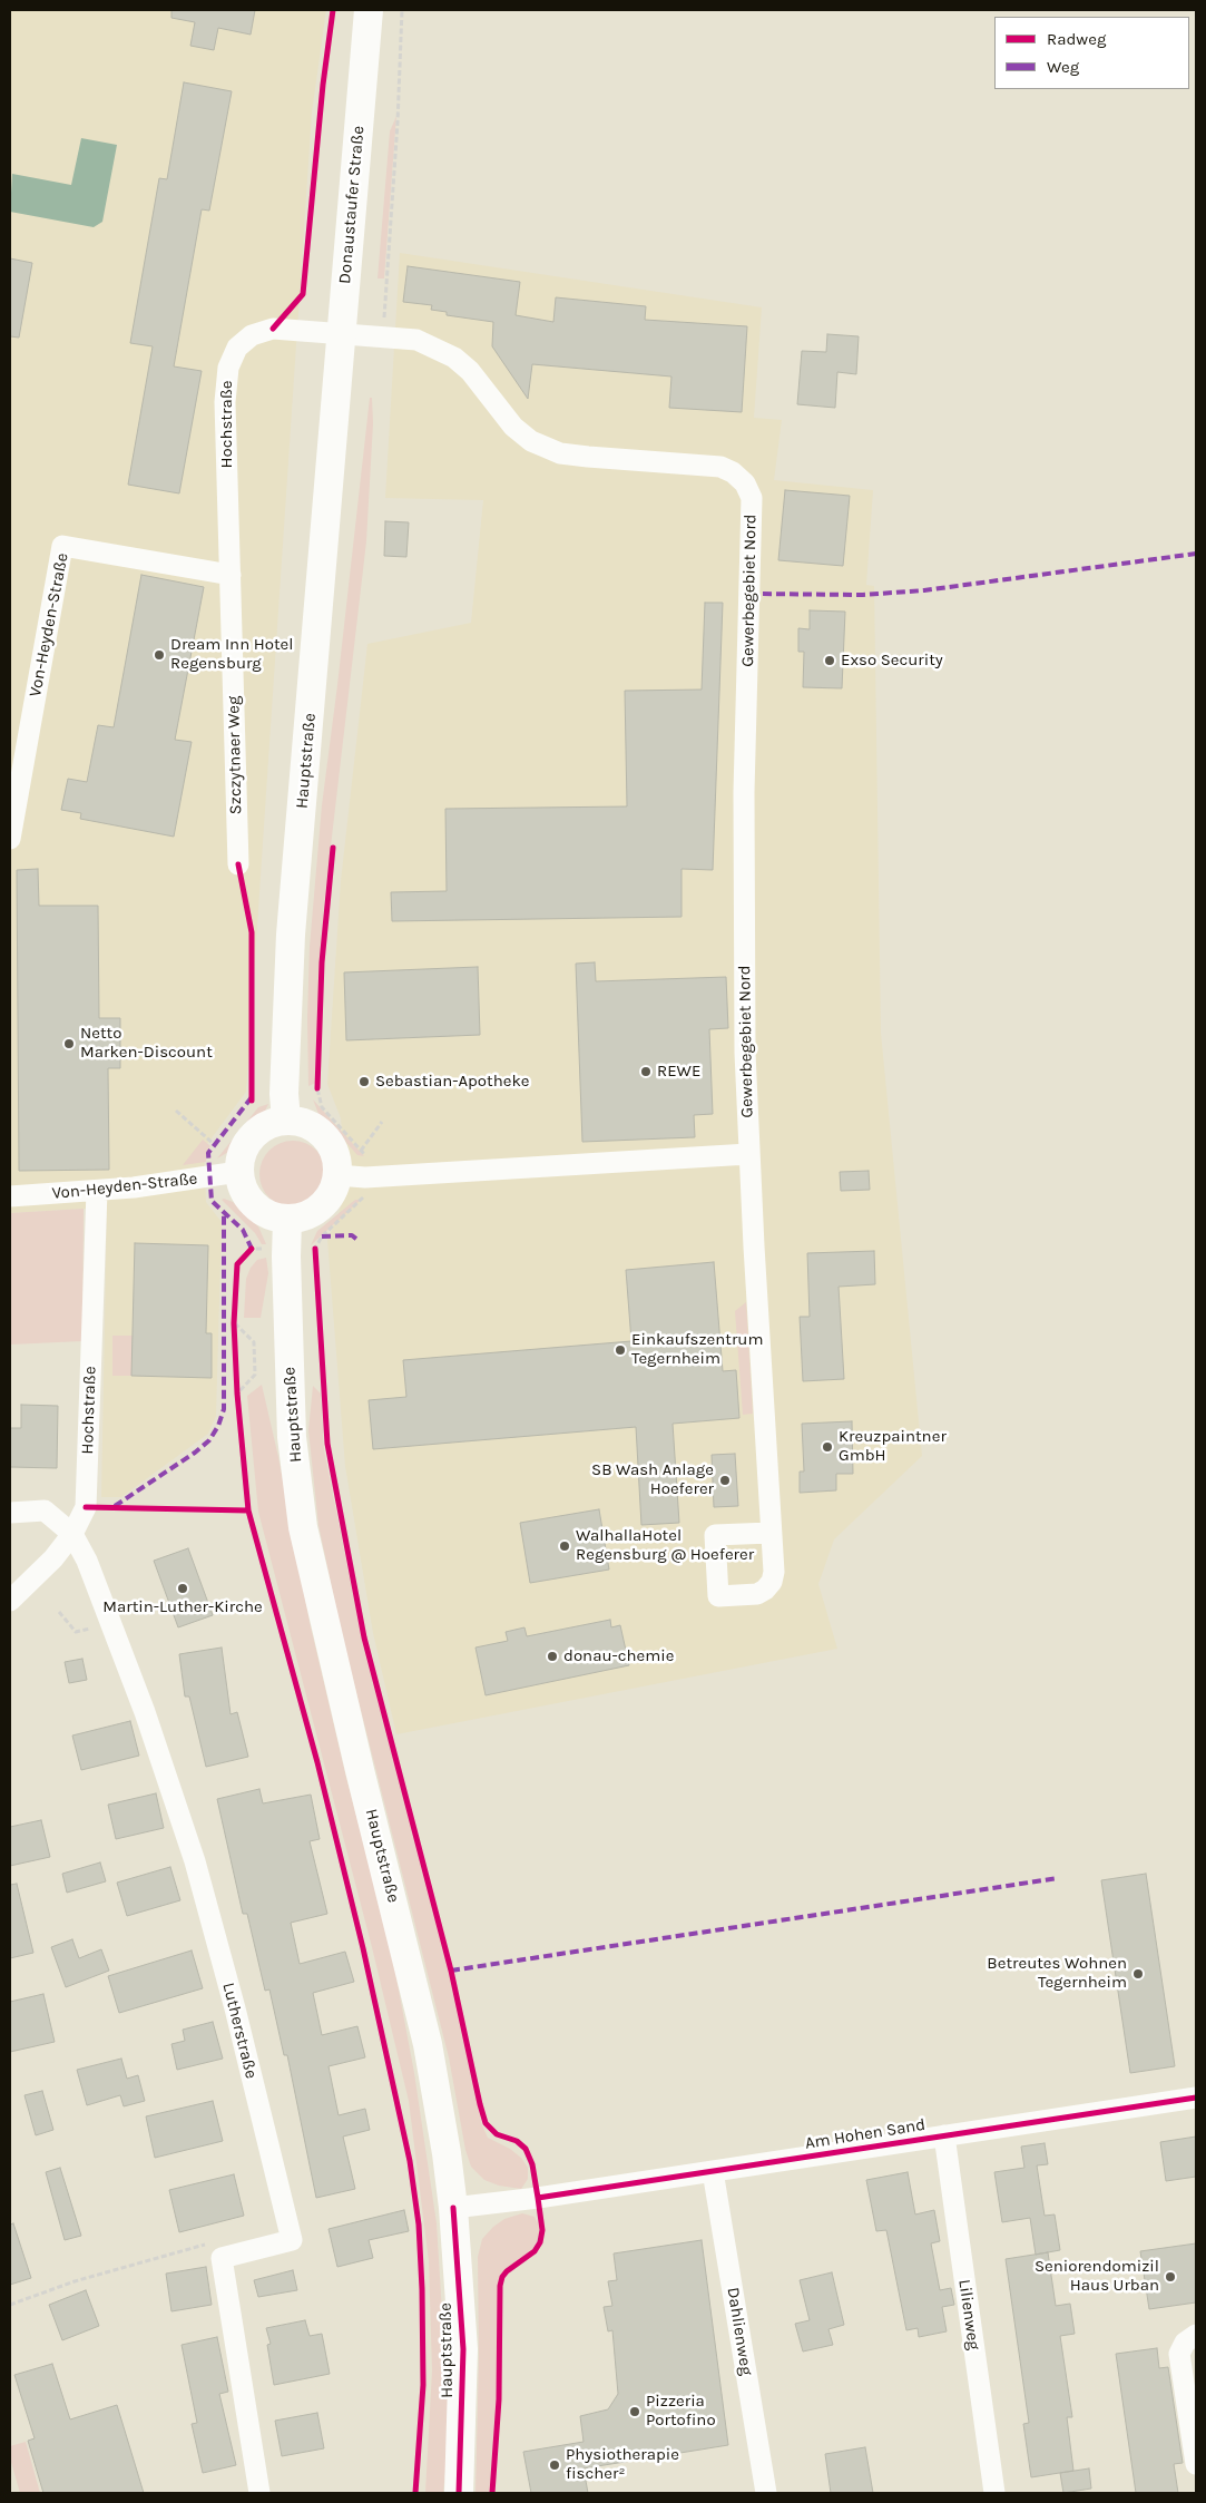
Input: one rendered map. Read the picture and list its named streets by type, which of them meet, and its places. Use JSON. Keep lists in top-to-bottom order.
{
  "streets": {
    "main road": ["Donaustaufer Straße", "Hauptstraße"],
    "street": [
      "Hochstraße",
      "Gewerbegebiet Nord",
      "Von-Heyden-Straße",
      "Szczytnaer Weg",
      "Lutherstraße",
      "Am Hohen Sand",
      "Lilienweg",
      "Dahlienweg"
    ]
  },
  "crossings": [
    ["Donaustaufer Straße", "Hochstraße"],
    ["Donaustaufer Straße", "Gewerbegebiet Nord"],
    ["Donaustaufer Straße", "Hauptstraße"],
    ["Hochstraße", "Gewerbegebiet Nord"],
    ["Hochstraße", "Von-Heyden-Straße"],
    ["Hochstraße", "Szczytnaer Weg"],
    ["Hochstraße", "Lutherstraße"],
    ["Von-Heyden-Straße", "Szczytnaer Weg"],
    ["Von-Heyden-Straße", "Hauptstraße"],
    ["Hauptstraße", "Am Hohen Sand"],
    ["Am Hohen Sand", "Lilienweg"],
    ["Am Hohen Sand", "Dahlienweg"]
  ],
  "places": [
    "Dream Inn Hotel Regensburg",
    "Exso Security",
    "Netto Marken-Discount",
    "REWE",
    "Sebastian-Apotheke",
    "Einkaufszentrum Tegernheim",
    "Kreuzpaintner GmbH",
    "SB Wash Anlage Hoeferer",
    "WalhallaHotel Regensburg @ Hoeferer",
    "Martin-Luther-Kirche",
    "donau-chemie",
    "Betreutes Wohnen Tegernheim",
    "Seniorendomizil Haus Urban",
    "Pizzeria Portofino",
    "Physiotherapie fischer²"
  ],
  "legend": ["Radweg", "Weg"]
}
